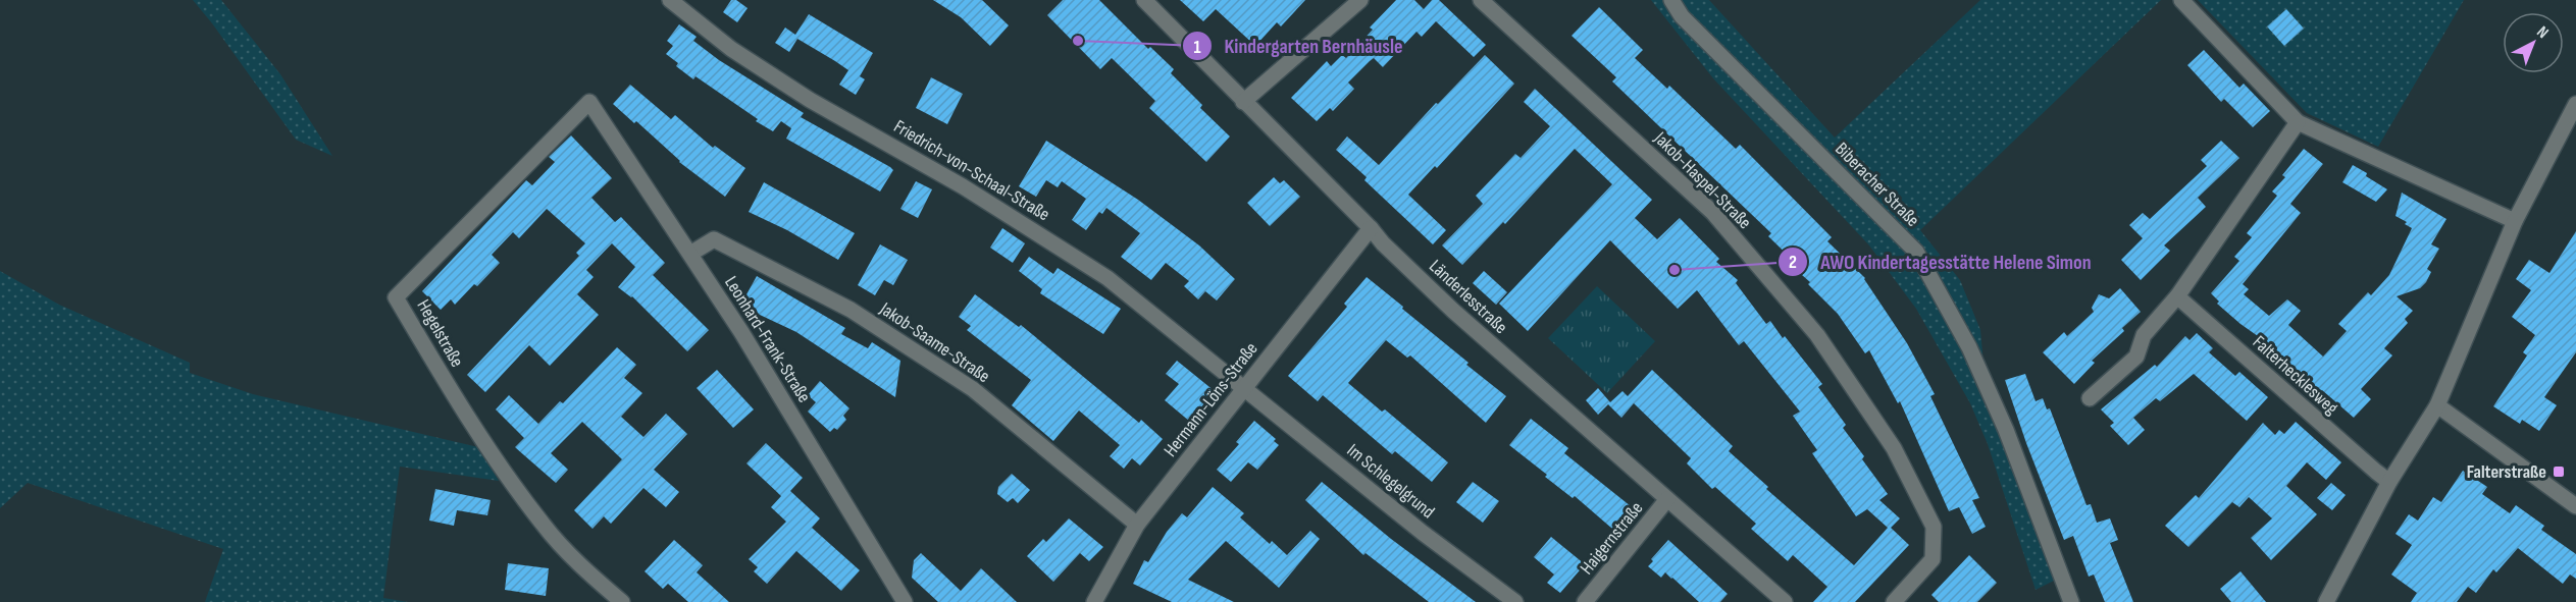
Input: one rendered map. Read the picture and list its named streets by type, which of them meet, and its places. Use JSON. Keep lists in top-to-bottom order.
{
  "streets": {
    "street": [
      "Friedrich-von-Schaal-Straße",
      "Jakob-Haspel-Straße",
      "Biberacher Straße",
      "Länderlesstraße",
      "Hegelstraße",
      "Leonhard-Frank-Straße",
      "Jakob-Saame-Straße",
      "Falterhecklesweg",
      "Hermann-Löns-Straße",
      "Im Schlegelgrund",
      "Haigernstraße"
    ]
  },
  "crossings": [
    ["Friedrich-von-Schaal-Straße", "Hermann-Löns-Straße"],
    ["Friedrich-von-Schaal-Straße", "Im Schlegelgrund"],
    ["Länderlesstraße", "Hermann-Löns-Straße"],
    ["Länderlesstraße", "Haigernstraße"],
    ["Hegelstraße", "Leonhard-Frank-Straße"],
    ["Leonhard-Frank-Straße", "Jakob-Saame-Straße"],
    ["Jakob-Saame-Straße", "Hermann-Löns-Straße"],
    ["Hermann-Löns-Straße", "Im Schlegelgrund"]
  ],
  "places": {
    "other": ["Kindergarten Bernhäusle", "AWO Kindertagesstätte Helene Simon"],
    "transit": ["Falterstraße"]
  },
  "north": "top right"
}
